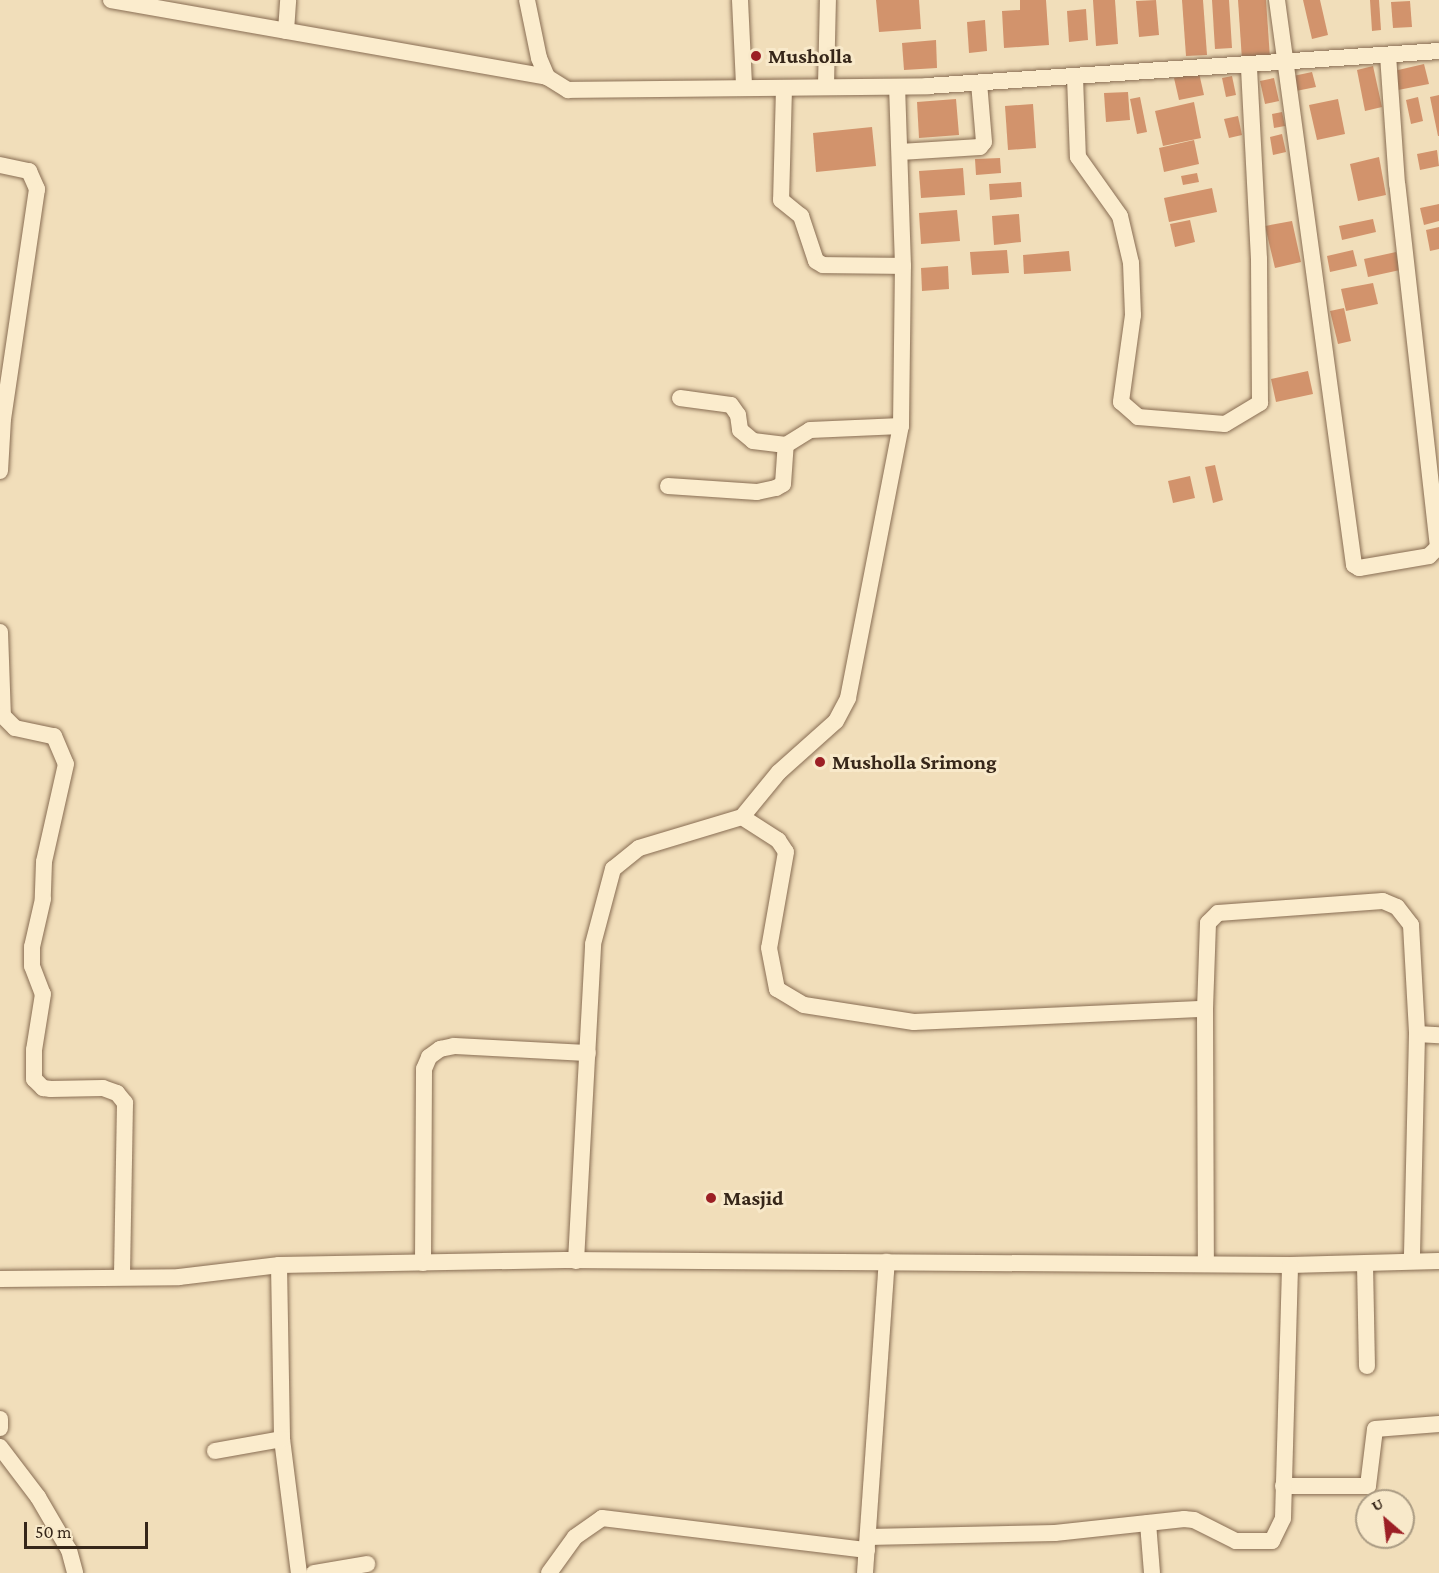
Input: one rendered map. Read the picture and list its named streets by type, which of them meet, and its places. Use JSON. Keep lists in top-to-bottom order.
{
  "places": ["Musholla", "Musholla Srimong", "Masjid"],
  "scale_bar": "50 m",
  "north": "top left"
}
